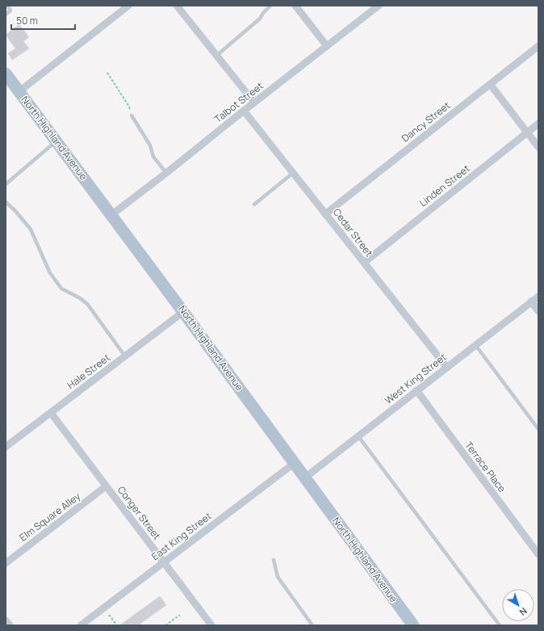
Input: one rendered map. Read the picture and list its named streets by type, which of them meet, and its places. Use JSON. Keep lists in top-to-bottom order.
{
  "streets": {
    "main road": ["North Highland Avenue"],
    "street": [
      "Talbot Street",
      "Dancy Street",
      "Linden Street",
      "Cedar Street",
      "Hale Street",
      "West King Street",
      "Terrace Place",
      "Conger Street",
      "Elm Square Alley",
      "East King Street"
    ]
  },
  "crossings": [
    ["Talbot Street", "North Highland Avenue"],
    ["Talbot Street", "Cedar Street"],
    ["Dancy Street", "Cedar Street"],
    ["North Highland Avenue", "Hale Street"],
    ["North Highland Avenue", "West King Street"],
    ["North Highland Avenue", "East King Street"],
    ["Linden Street", "Cedar Street"],
    ["Cedar Street", "West King Street"],
    ["Hale Street", "Conger Street"],
    ["West King Street", "Terrace Place"],
    ["Conger Street", "Elm Square Alley"],
    ["Conger Street", "East King Street"]
  ],
  "scale_bar": "50 m",
  "north": "bottom right"
}
